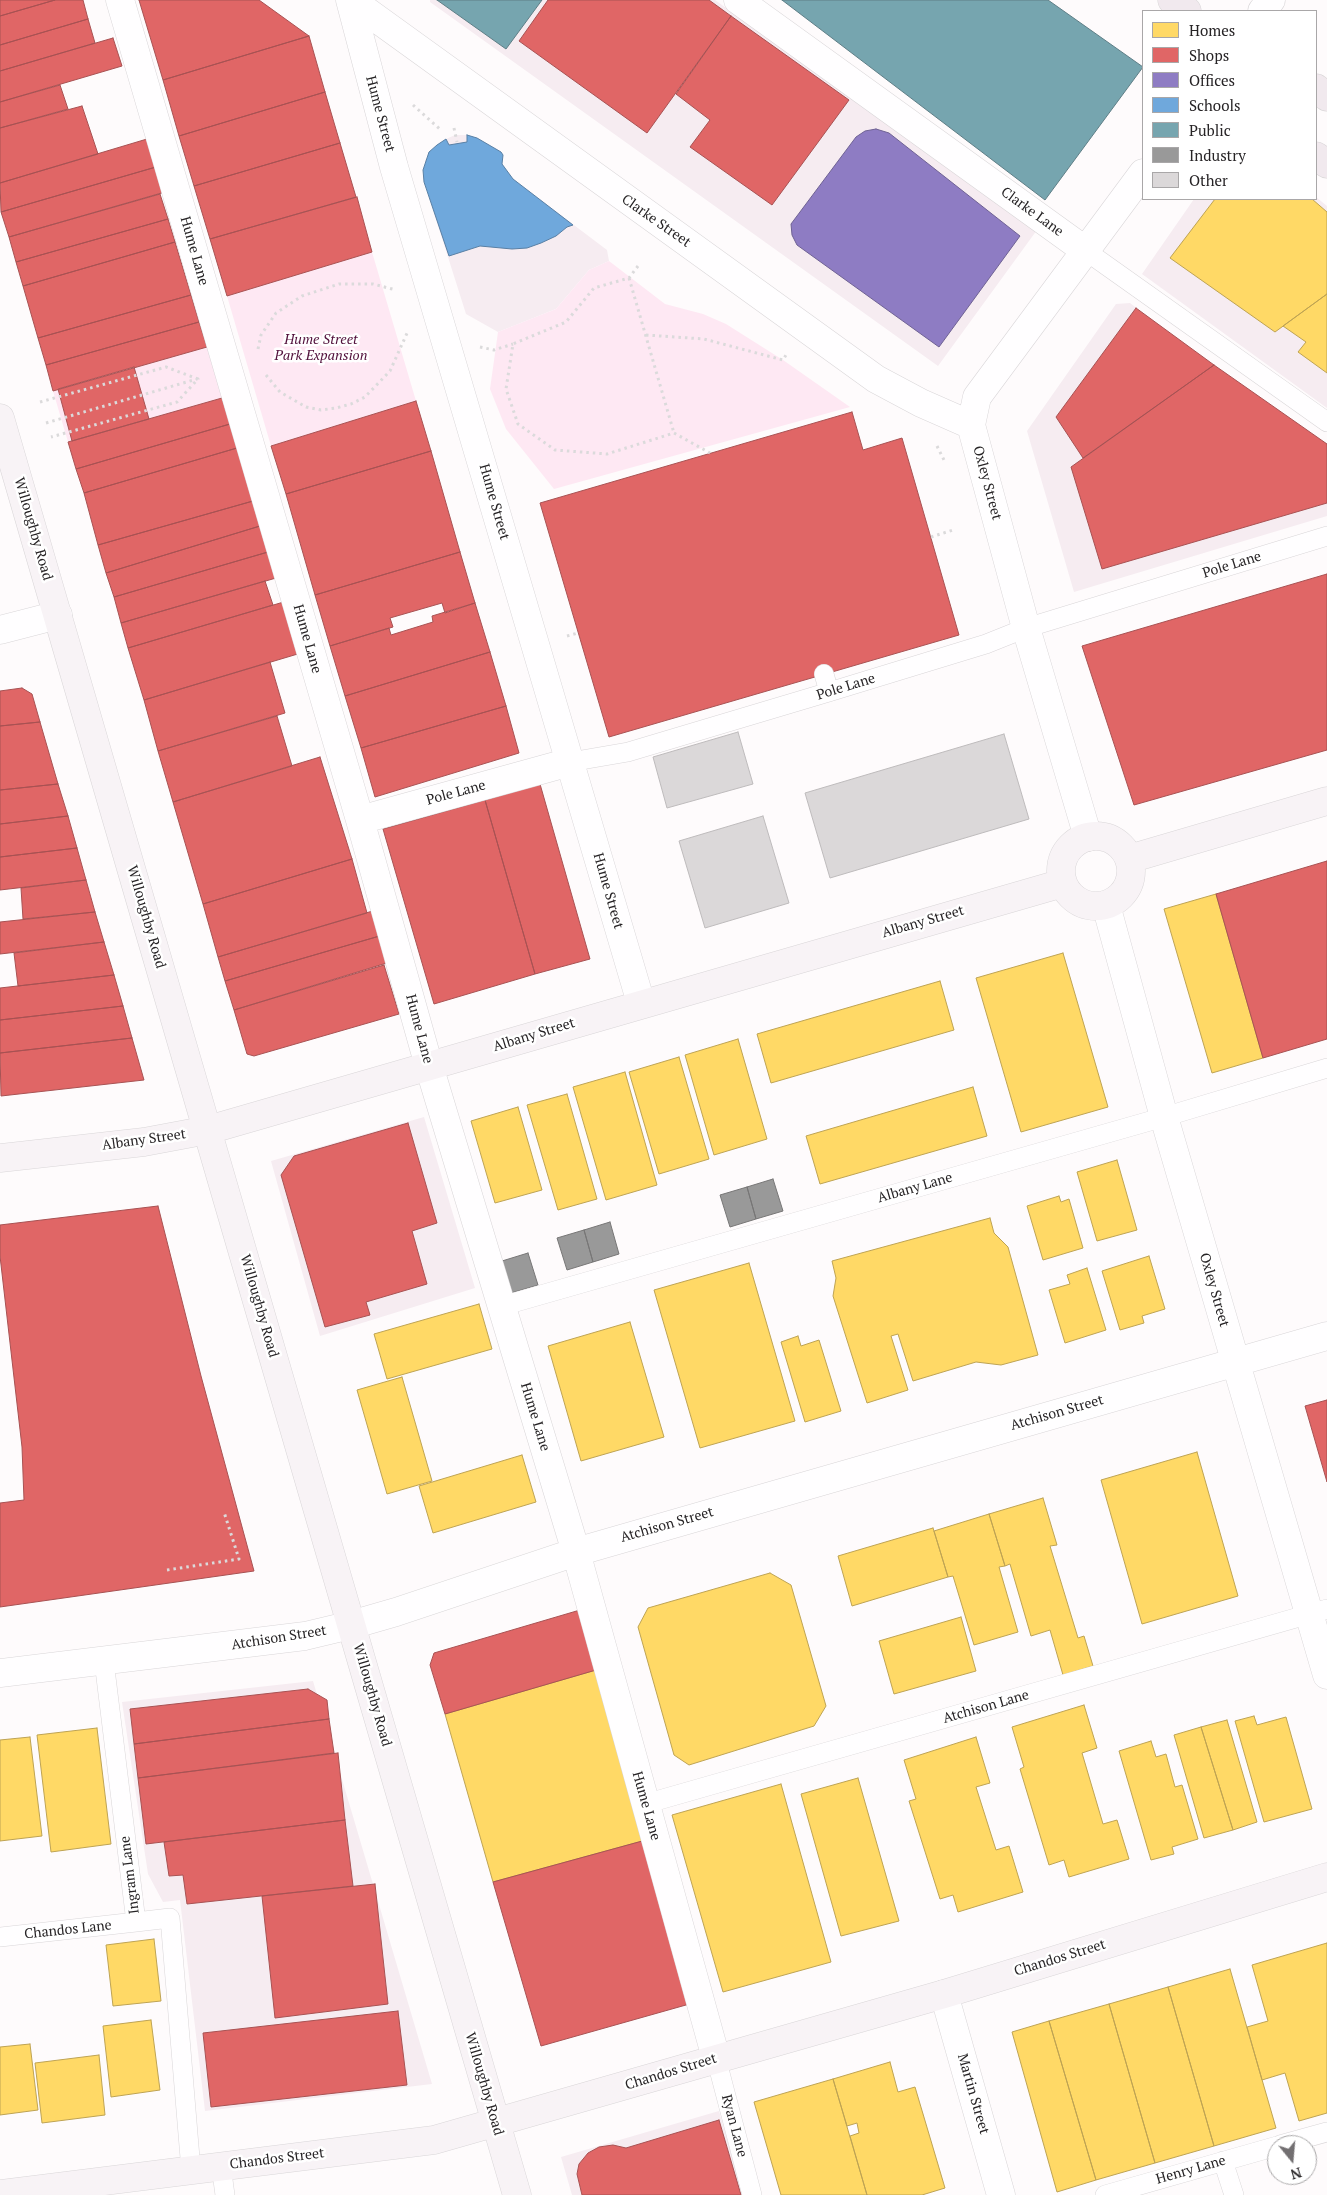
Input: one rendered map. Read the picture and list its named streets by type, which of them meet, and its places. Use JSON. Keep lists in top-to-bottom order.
{
  "streets": {
    "street": [
      "Hume Street",
      "Clarke Lane",
      "Clarke Street",
      "Hume Lane",
      "Oxley Street",
      "Willoughby Road",
      "Pole Lane",
      "Albany Street",
      "Atchison Street",
      "Chandos Street",
      "Martin Street"
    ],
    "lane": [
      "Albany Lane",
      "Atchison Lane",
      "Ingram Lane",
      "Chandos Lane",
      "Ryan Lane",
      "Henry Lane"
    ]
  },
  "crossings": [
    ["Hume Street", "Clarke Street"],
    ["Hume Street", "Pole Lane"],
    ["Hume Street", "Albany Street"],
    ["Clarke Lane", "Oxley Street"],
    ["Clarke Street", "Oxley Street"],
    ["Hume Lane", "Pole Lane"],
    ["Hume Lane", "Albany Street"],
    ["Hume Lane", "Albany Lane"],
    ["Hume Lane", "Atchison Street"],
    ["Hume Lane", "Atchison Lane"],
    ["Hume Lane", "Chandos Street"],
    ["Hume Lane", "Ryan Lane"],
    ["Oxley Street", "Pole Lane"],
    ["Oxley Street", "Albany Street"],
    ["Oxley Street", "Albany Lane"],
    ["Oxley Street", "Atchison Street"],
    ["Oxley Street", "Atchison Lane"],
    ["Willoughby Road", "Albany Street"],
    ["Willoughby Road", "Atchison Street"],
    ["Willoughby Road", "Chandos Street"],
    ["Atchison Street", "Ingram Lane"],
    ["Ingram Lane", "Chandos Lane"],
    ["Ingram Lane", "Chandos Street"],
    ["Chandos Street", "Martin Street"],
    ["Chandos Street", "Ryan Lane"]
  ],
  "parks": ["Hume Street Park Expansion"],
  "legend": [
    "Homes",
    "Shops",
    "Offices",
    "Schools",
    "Public",
    "Industry",
    "Other"
  ],
  "north": "bottom"
}
